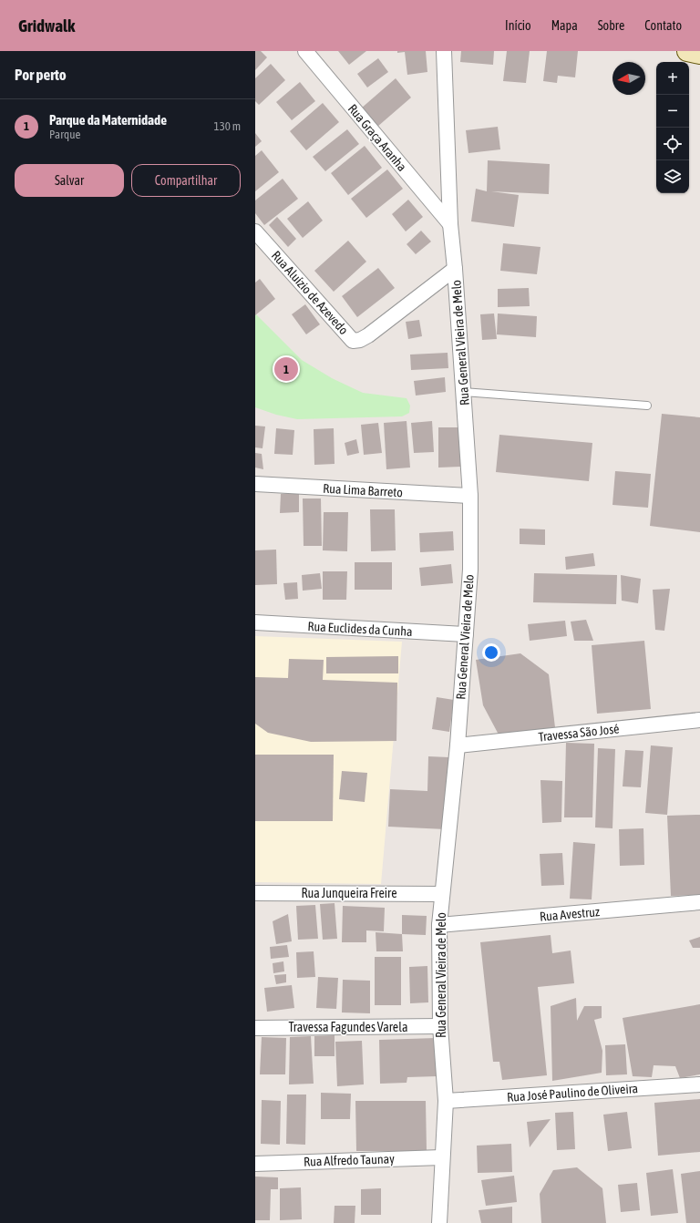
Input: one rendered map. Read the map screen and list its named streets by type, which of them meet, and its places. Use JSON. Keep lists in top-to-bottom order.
{
  "streets": {
    "street": [
      "Rua Graça Aranha",
      "Rua Aluízio de Azevedo",
      "Rua General Vieira de Melo",
      "Rua Lima Barreto",
      "Rua Euclides da Cunha",
      "Travessa São José",
      "Rua Junqueira Freire",
      "Rua Avestruz",
      "Travessa Fagundes Varela",
      "Rua José Paulino de Oliveira",
      "Rua Alfredo Taunay"
    ]
  },
  "crossings": [
    ["Rua Graça Aranha", "Rua General Vieira de Melo"],
    ["Rua Aluízio de Azevedo", "Rua General Vieira de Melo"],
    ["Rua General Vieira de Melo", "Rua Lima Barreto"],
    ["Rua General Vieira de Melo", "Rua Euclides da Cunha"],
    ["Rua General Vieira de Melo", "Travessa São José"],
    ["Rua General Vieira de Melo", "Rua Junqueira Freire"],
    ["Rua General Vieira de Melo", "Rua Avestruz"],
    ["Rua General Vieira de Melo", "Travessa Fagundes Varela"],
    ["Rua General Vieira de Melo", "Rua José Paulino de Oliveira"],
    ["Rua General Vieira de Melo", "Rua Alfredo Taunay"]
  ],
  "north": "left",
  "page": {
    "header": "Gridwalk",
    "nav": [
      "Início",
      "Mapa",
      "Sobre",
      "Contato"
    ],
    "heading": "Por perto",
    "map_buttons": ["+", "−"],
    "list": [
      {
        "mark": "1",
        "name": "Parque da Maternidade",
        "note": "Parque",
        "value": "130 m"
      }
    ],
    "buttons": ["Salvar", "Compartilhar"],
    "pins": "1"
  }
}
